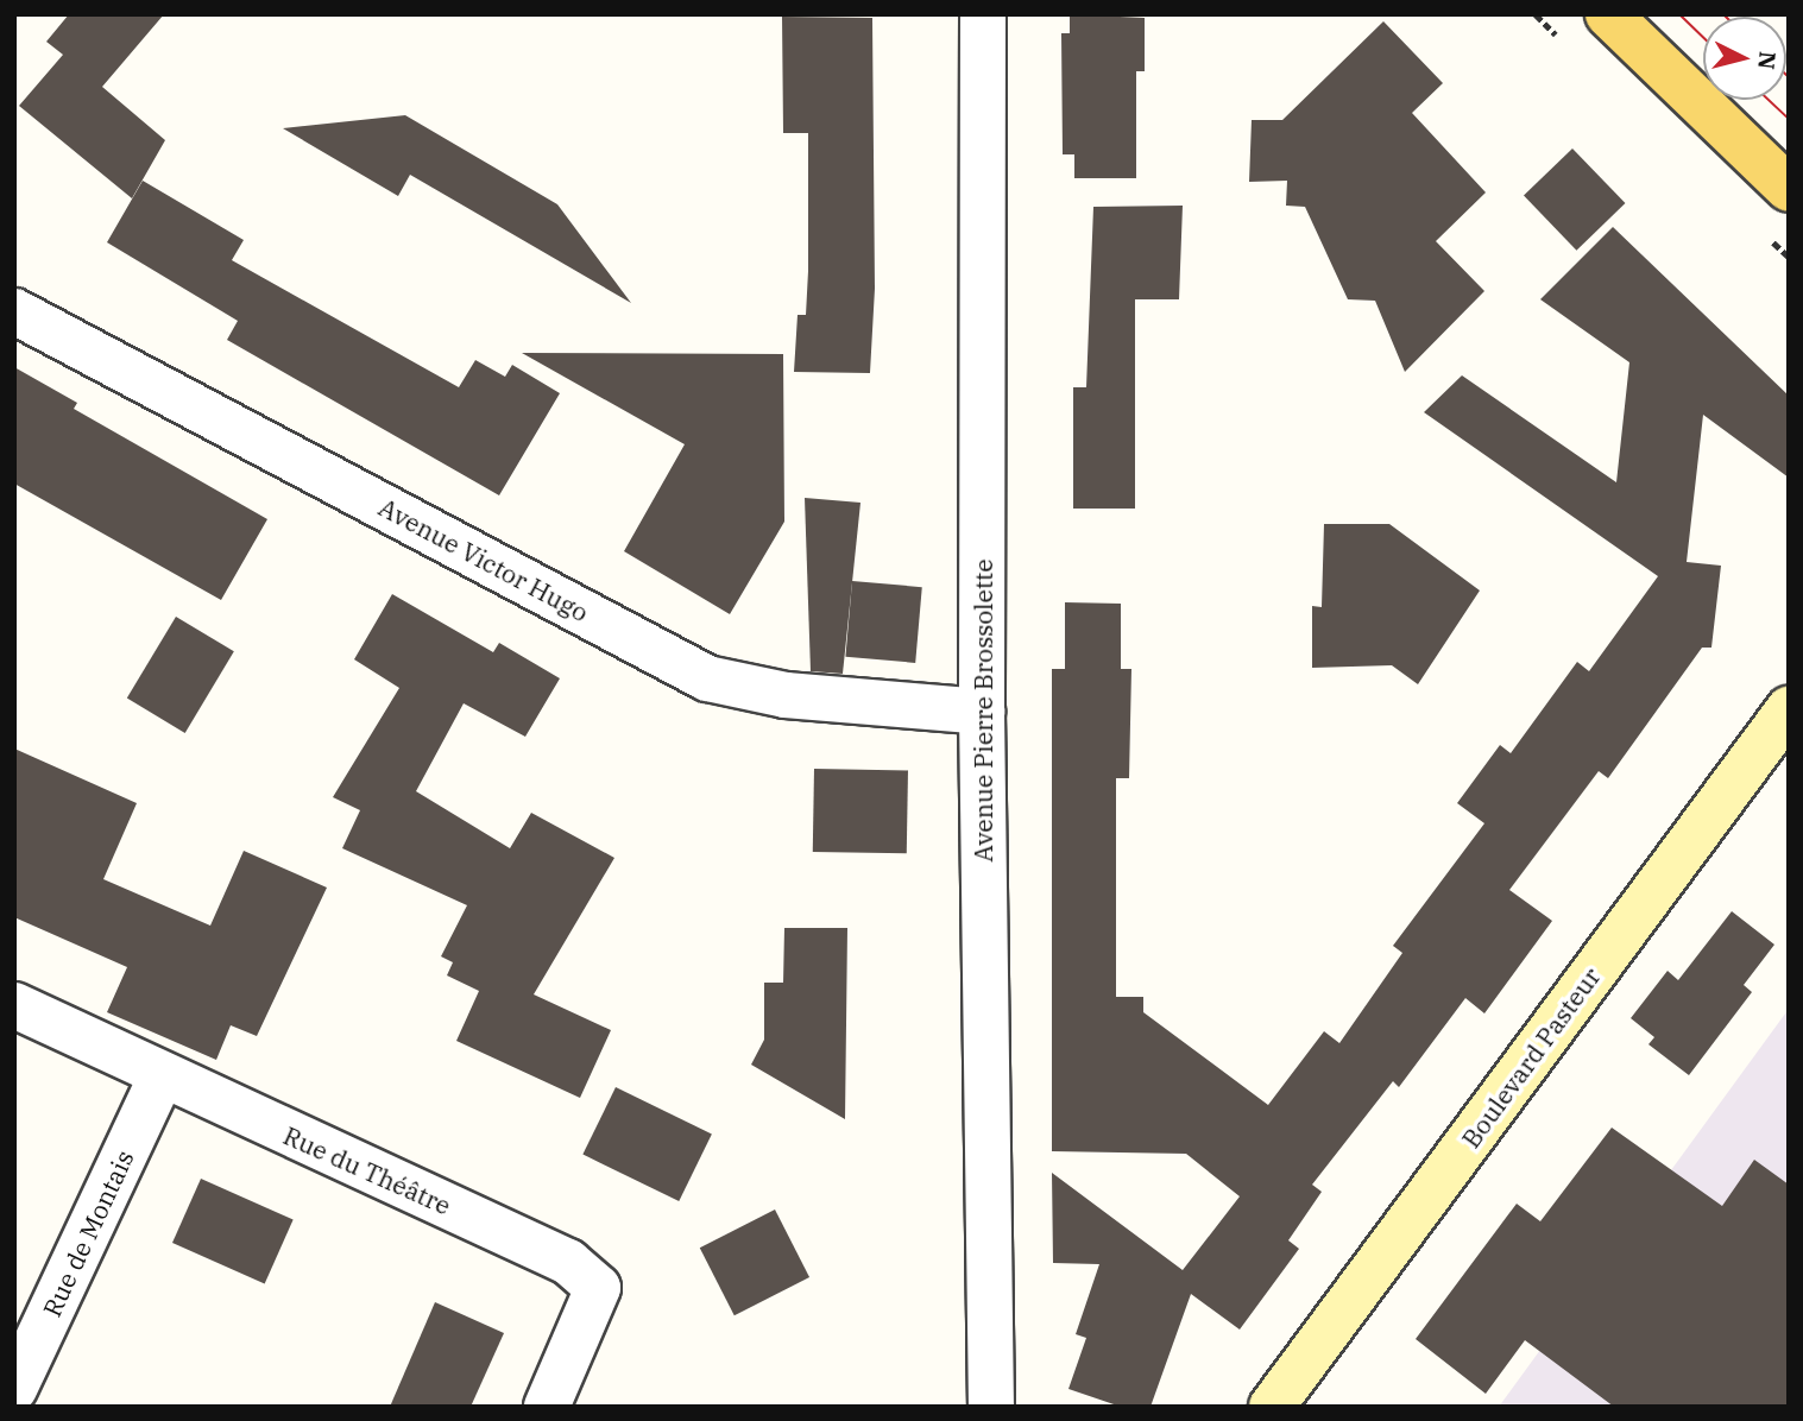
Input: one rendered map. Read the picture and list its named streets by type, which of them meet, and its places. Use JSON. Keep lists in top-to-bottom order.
{
  "streets": {
    "main road": ["Boulevard Pasteur"],
    "street": [
      "Avenue Victor Hugo",
      "Avenue Pierre Brossolette",
      "Rue du Théâtre",
      "Rue de Montais"
    ]
  },
  "crossings": [
    ["Avenue Victor Hugo", "Avenue Pierre Brossolette"],
    ["Rue du Théâtre", "Rue de Montais"]
  ],
  "north": "right"
}
